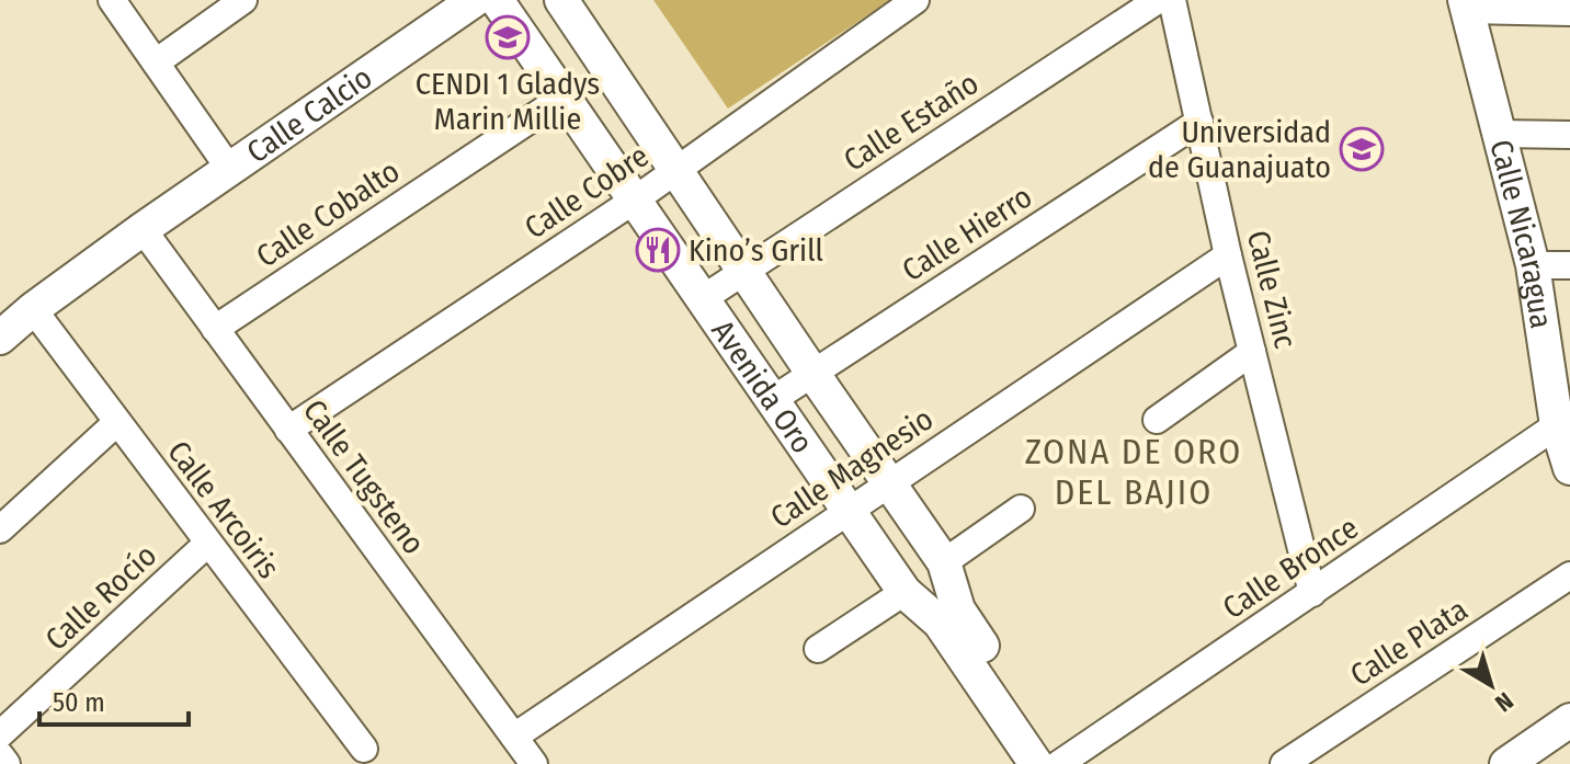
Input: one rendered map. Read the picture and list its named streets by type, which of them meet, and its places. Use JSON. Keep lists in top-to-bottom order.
{
  "streets": {
    "main road": ["Calle Calcio", "Calle Nicaragua", "Avenida Oro"],
    "street": [
      "Calle Estaño",
      "Calle Cobre",
      "Calle Cobalto",
      "Calle Hierro",
      "Calle Zinc",
      "Calle Magnesio",
      "Calle Tugsteno",
      "Calle Arcoiris",
      "Calle Bronce",
      "Calle Rocío",
      "Calle Plata"
    ]
  },
  "crossings": [
    ["Calle Calcio", "Calle Tugsteno"],
    ["Calle Calcio", "Calle Arcoiris"],
    ["Calle Estaño", "Avenida Oro"],
    ["Calle Cobre", "Avenida Oro"],
    ["Calle Cobre", "Calle Tugsteno"],
    ["Calle Cobalto", "Avenida Oro"],
    ["Calle Cobalto", "Calle Tugsteno"],
    ["Calle Hierro", "Calle Zinc"],
    ["Calle Hierro", "Avenida Oro"],
    ["Calle Nicaragua", "Calle Bronce"],
    ["Calle Zinc", "Calle Magnesio"],
    ["Calle Zinc", "Calle Bronce"],
    ["Avenida Oro", "Calle Magnesio"],
    ["Avenida Oro", "Calle Bronce"],
    ["Calle Magnesio", "Calle Tugsteno"],
    ["Calle Arcoiris", "Calle Rocío"]
  ],
  "districts": ["ZONA DE ORO DEL BAJIO"],
  "places": {
    "school or university": ["CENDI 1 Gladys Marin Millie", "Universidad de Guanajuato"],
    "restaurant": ["Kino’s Grill"]
  },
  "scale_bar": "50 m",
  "north": "bottom right"
}
